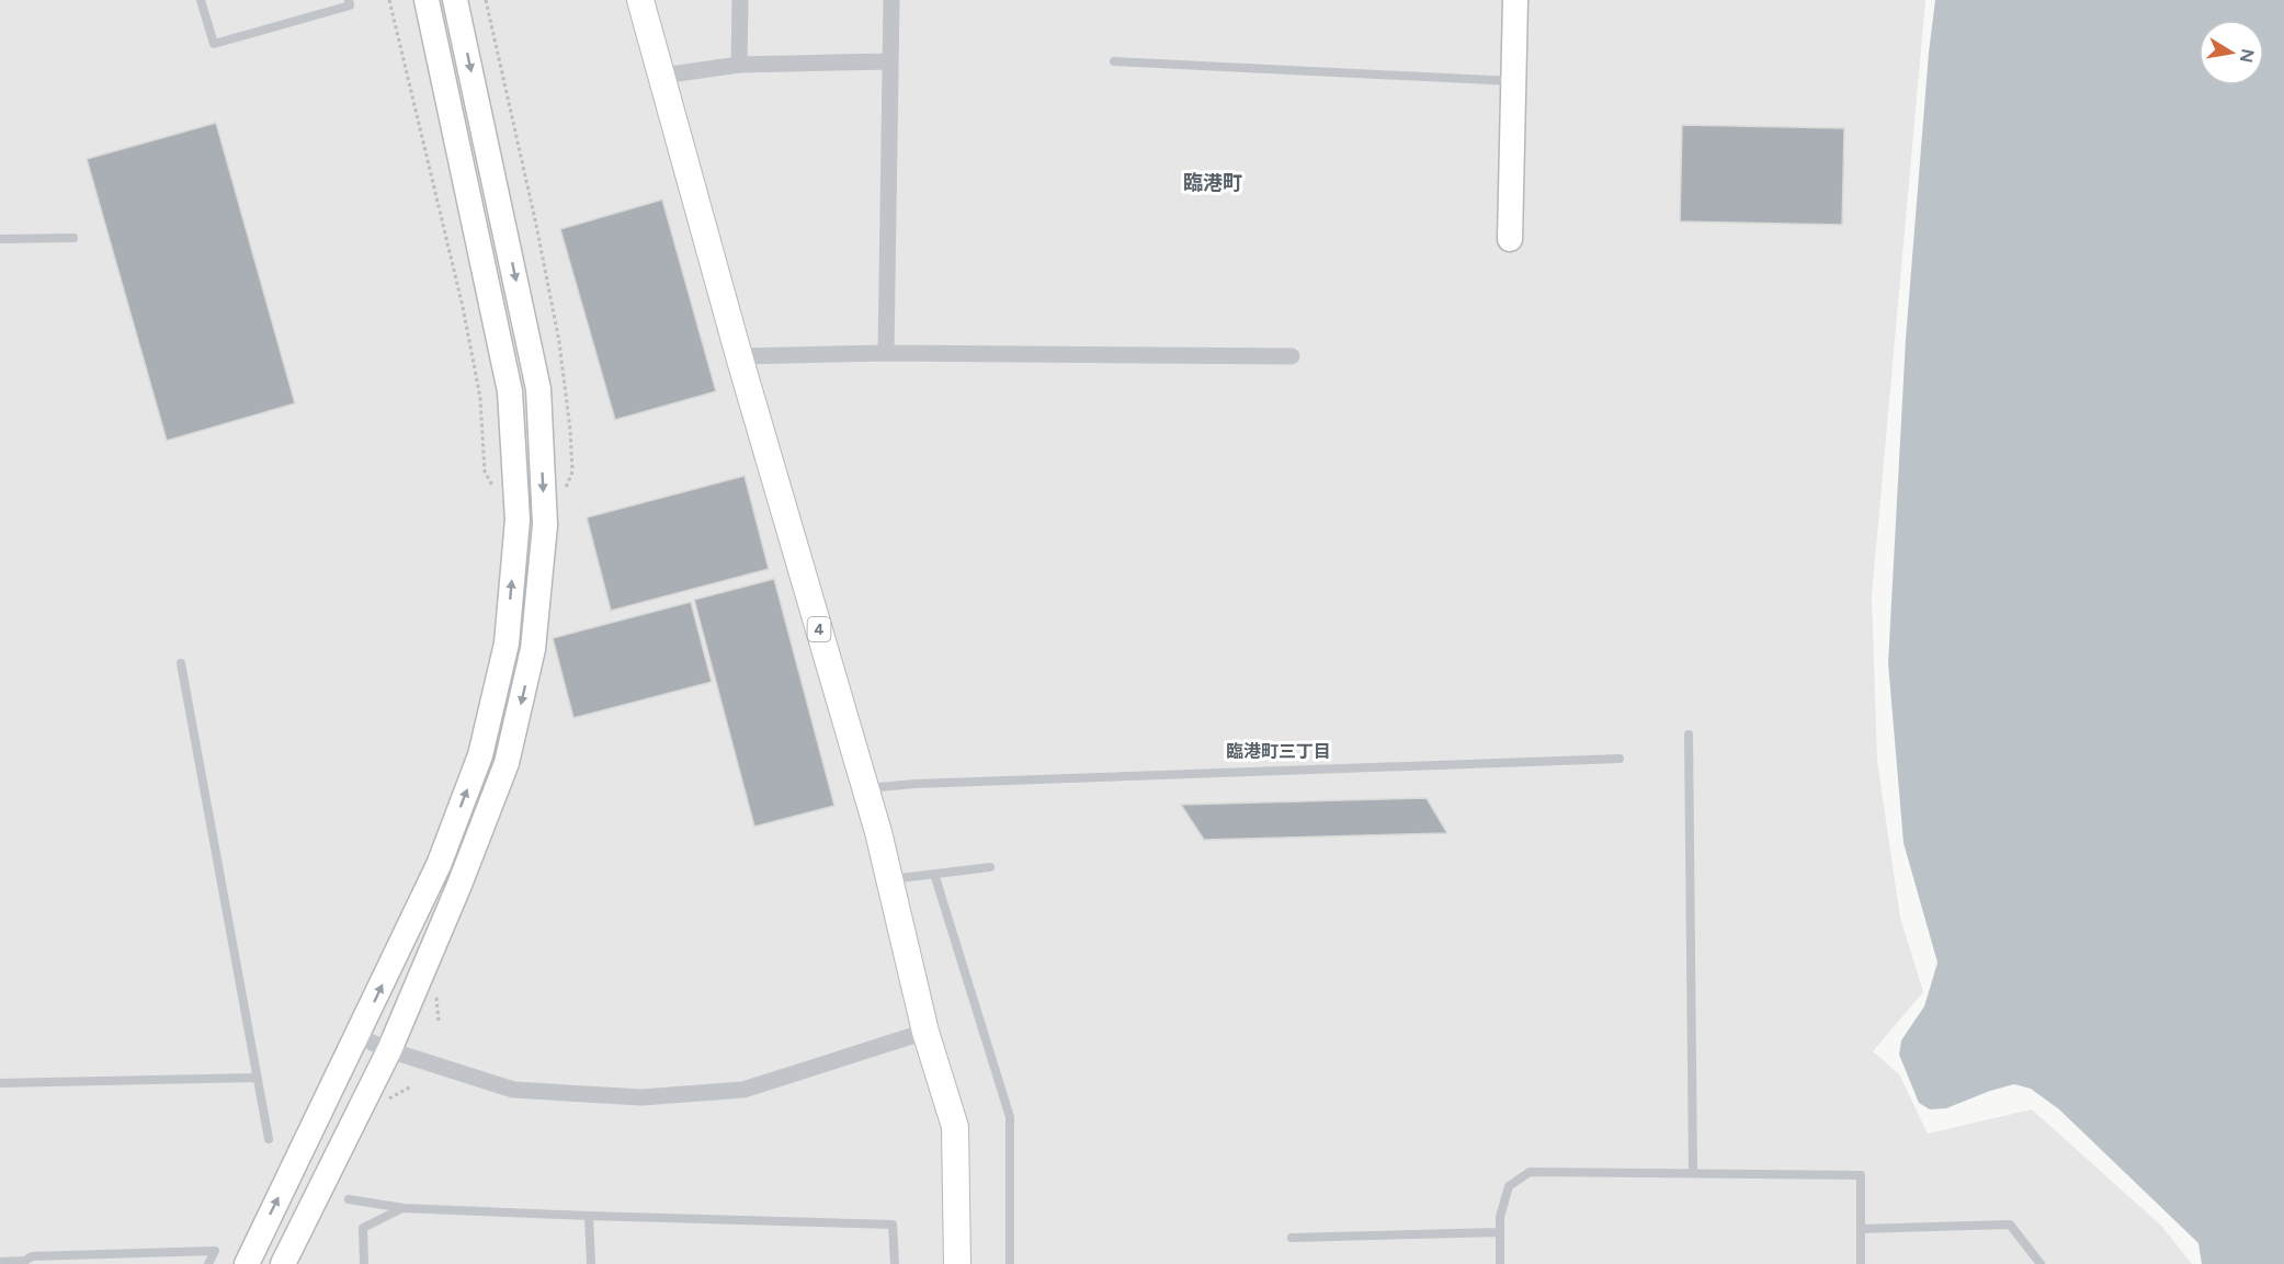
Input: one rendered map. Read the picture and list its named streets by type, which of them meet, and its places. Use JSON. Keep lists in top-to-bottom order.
{
  "streets": {
    "main road": ["4"]
  },
  "districts": ["臨港町", "臨港町三丁目"],
  "north": "right"
}
